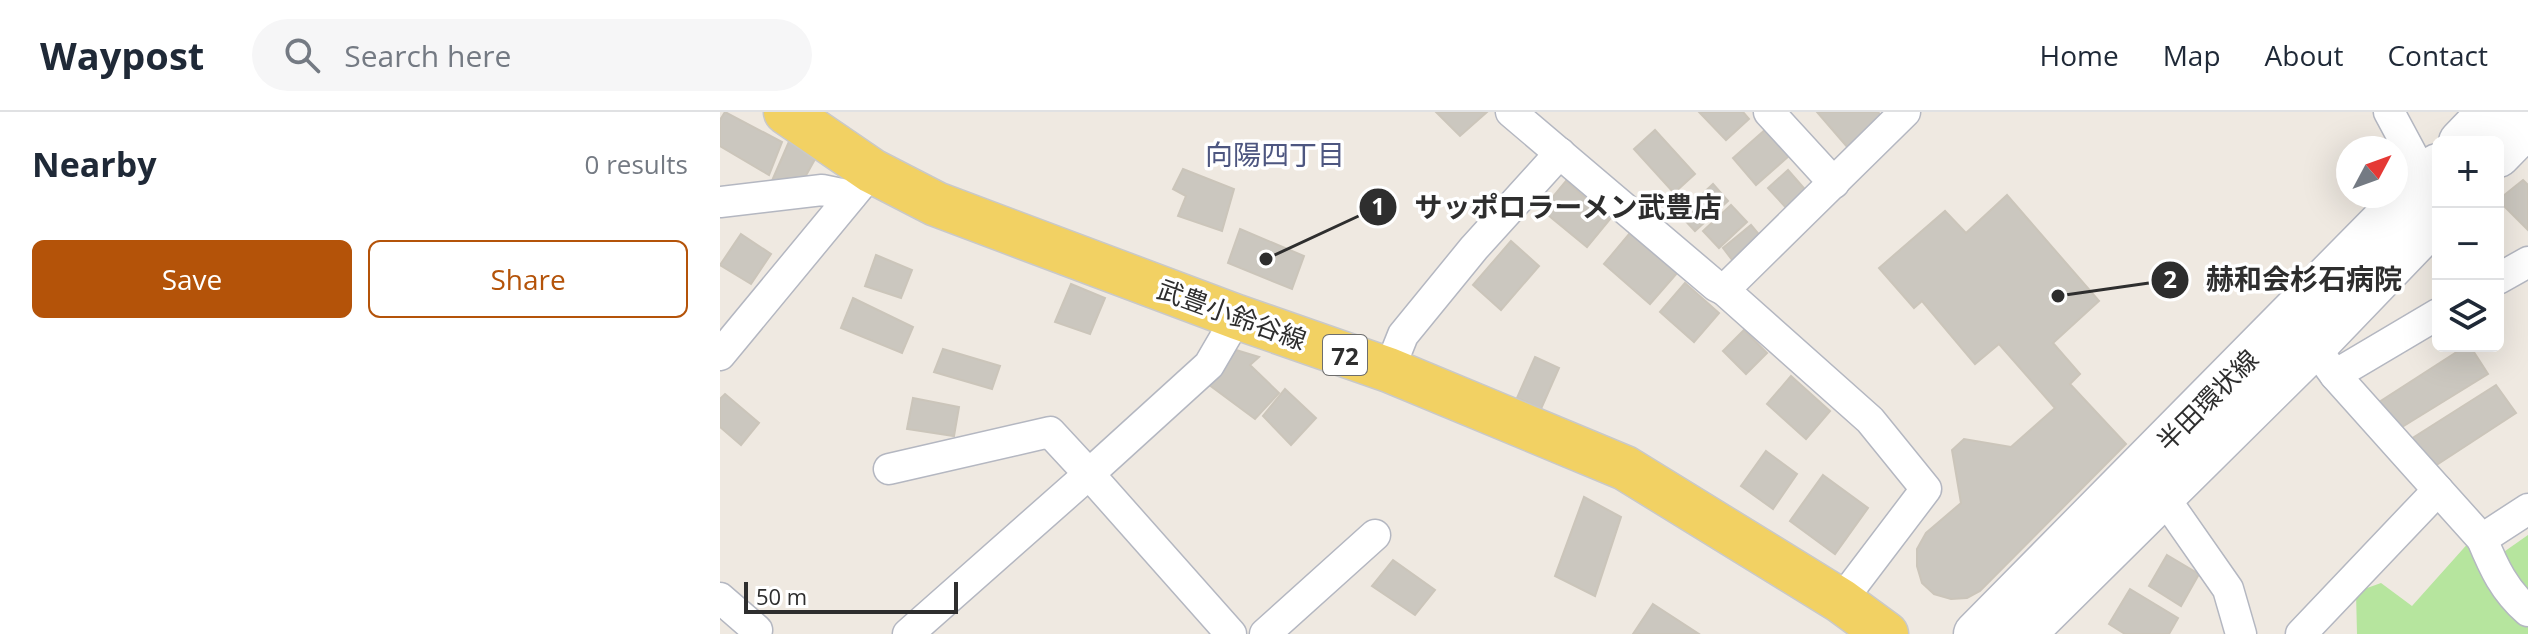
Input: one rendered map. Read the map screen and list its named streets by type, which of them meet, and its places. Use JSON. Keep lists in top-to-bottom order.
{
  "streets": {
    "main road": ["武豊小鈴谷線", "72", "半田環状線"]
  },
  "districts": ["向陽四丁目"],
  "places": ["サッポロラーメン武豊店", "赫和会杉石病院"],
  "scale_bar": "50 m",
  "north": "top right",
  "page": {
    "header": "Waypost",
    "search": "Search here",
    "nav": [
      "Home",
      "Map",
      "About",
      "Contact"
    ],
    "heading": ["Nearby", "0 results"],
    "map_buttons": ["+", "−"],
    "buttons": ["Save", "Share"],
    "scale": "50 m"
  }
}
